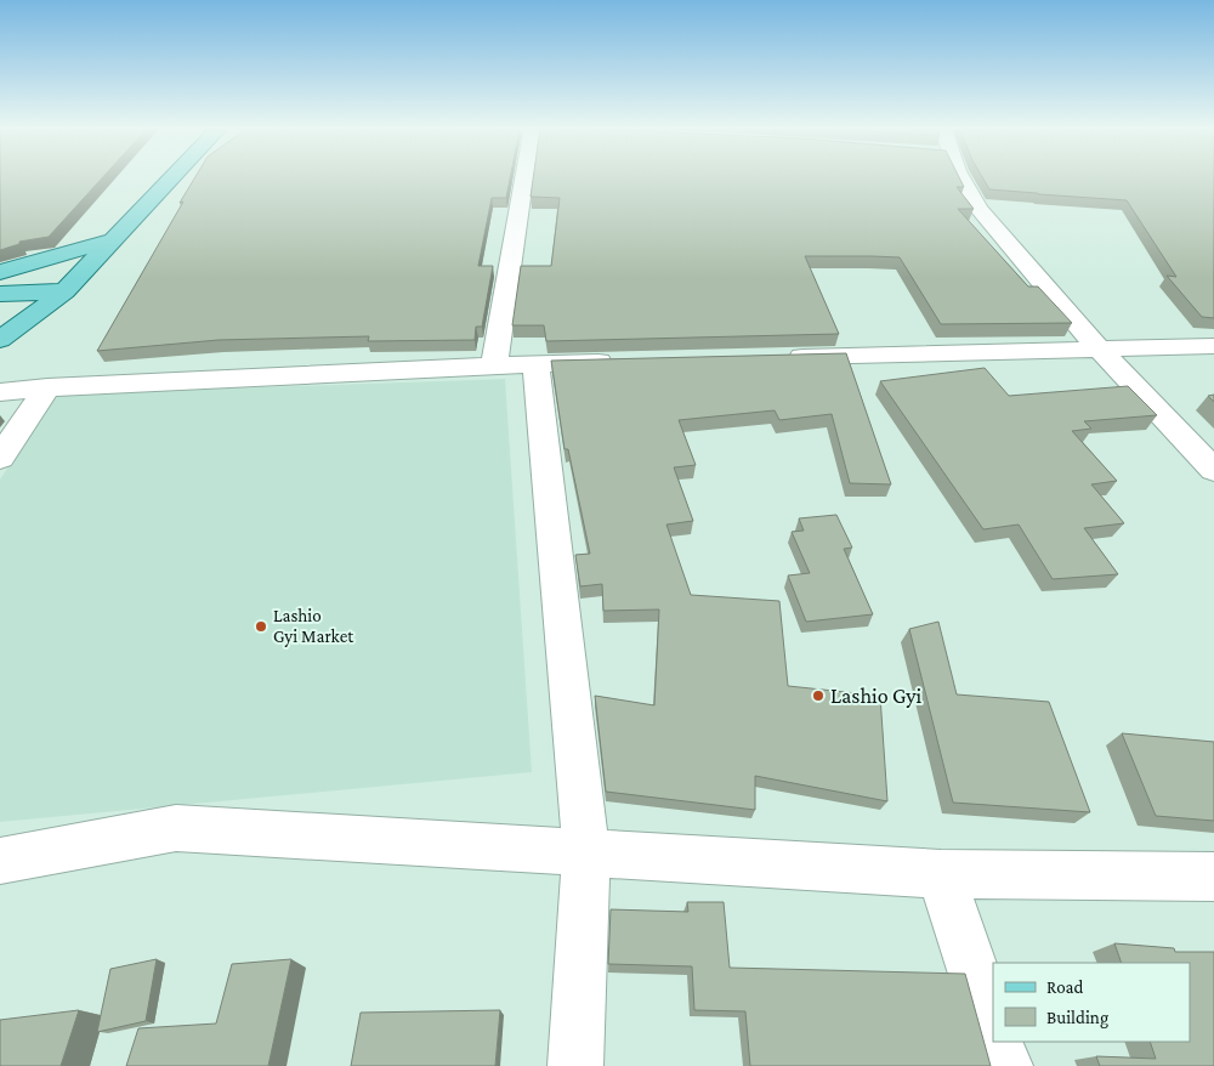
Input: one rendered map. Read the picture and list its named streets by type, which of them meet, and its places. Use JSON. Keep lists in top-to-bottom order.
{
  "places": ["Lashio Gyi Market", "Lashio Gyi"],
  "legend": ["Road", "Building"]
}
